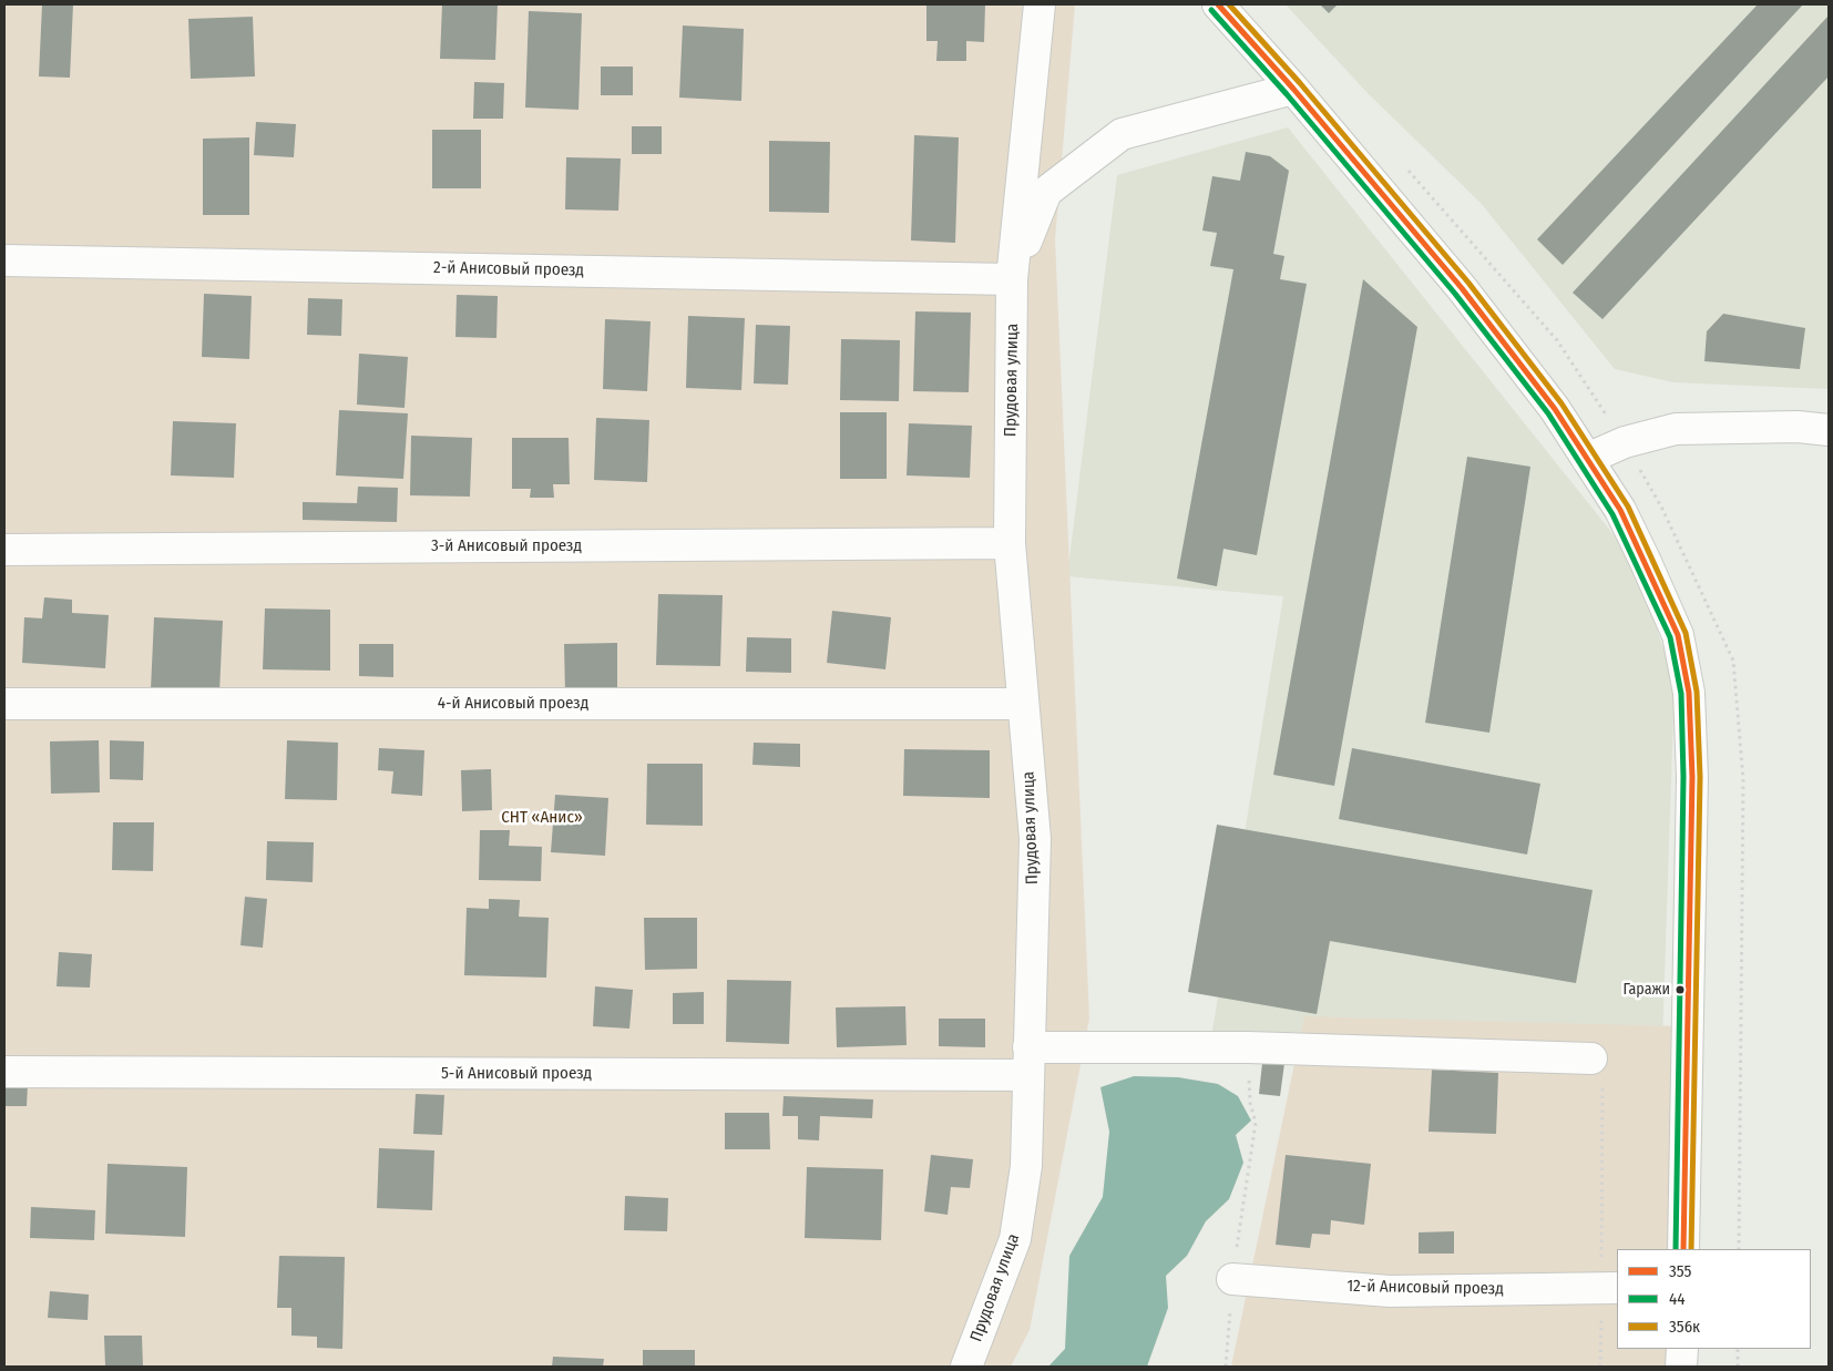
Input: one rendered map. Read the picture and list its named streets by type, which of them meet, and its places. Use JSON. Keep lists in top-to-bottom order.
{
  "streets": {
    "street": [
      "2-й Анисовый проезд",
      "Прудовая улица",
      "3-й Анисовый проезд",
      "4-й Анисовый проезд",
      "5-й Анисовый проезд",
      "12-й Анисовый проезд"
    ]
  },
  "crossings": [
    ["2-й Анисовый проезд", "Прудовая улица"],
    ["Прудовая улица", "3-й Анисовый проезд"],
    ["Прудовая улица", "4-й Анисовый проезд"],
    ["Прудовая улица", "5-й Анисовый проезд"]
  ],
  "parks": ["СНТ «Анис»"],
  "places": ["Гаражи"],
  "lines": ["transit line 355", "transit line 356к", "transit line 44"],
  "legend": ["355", "44", "356к"]
}
